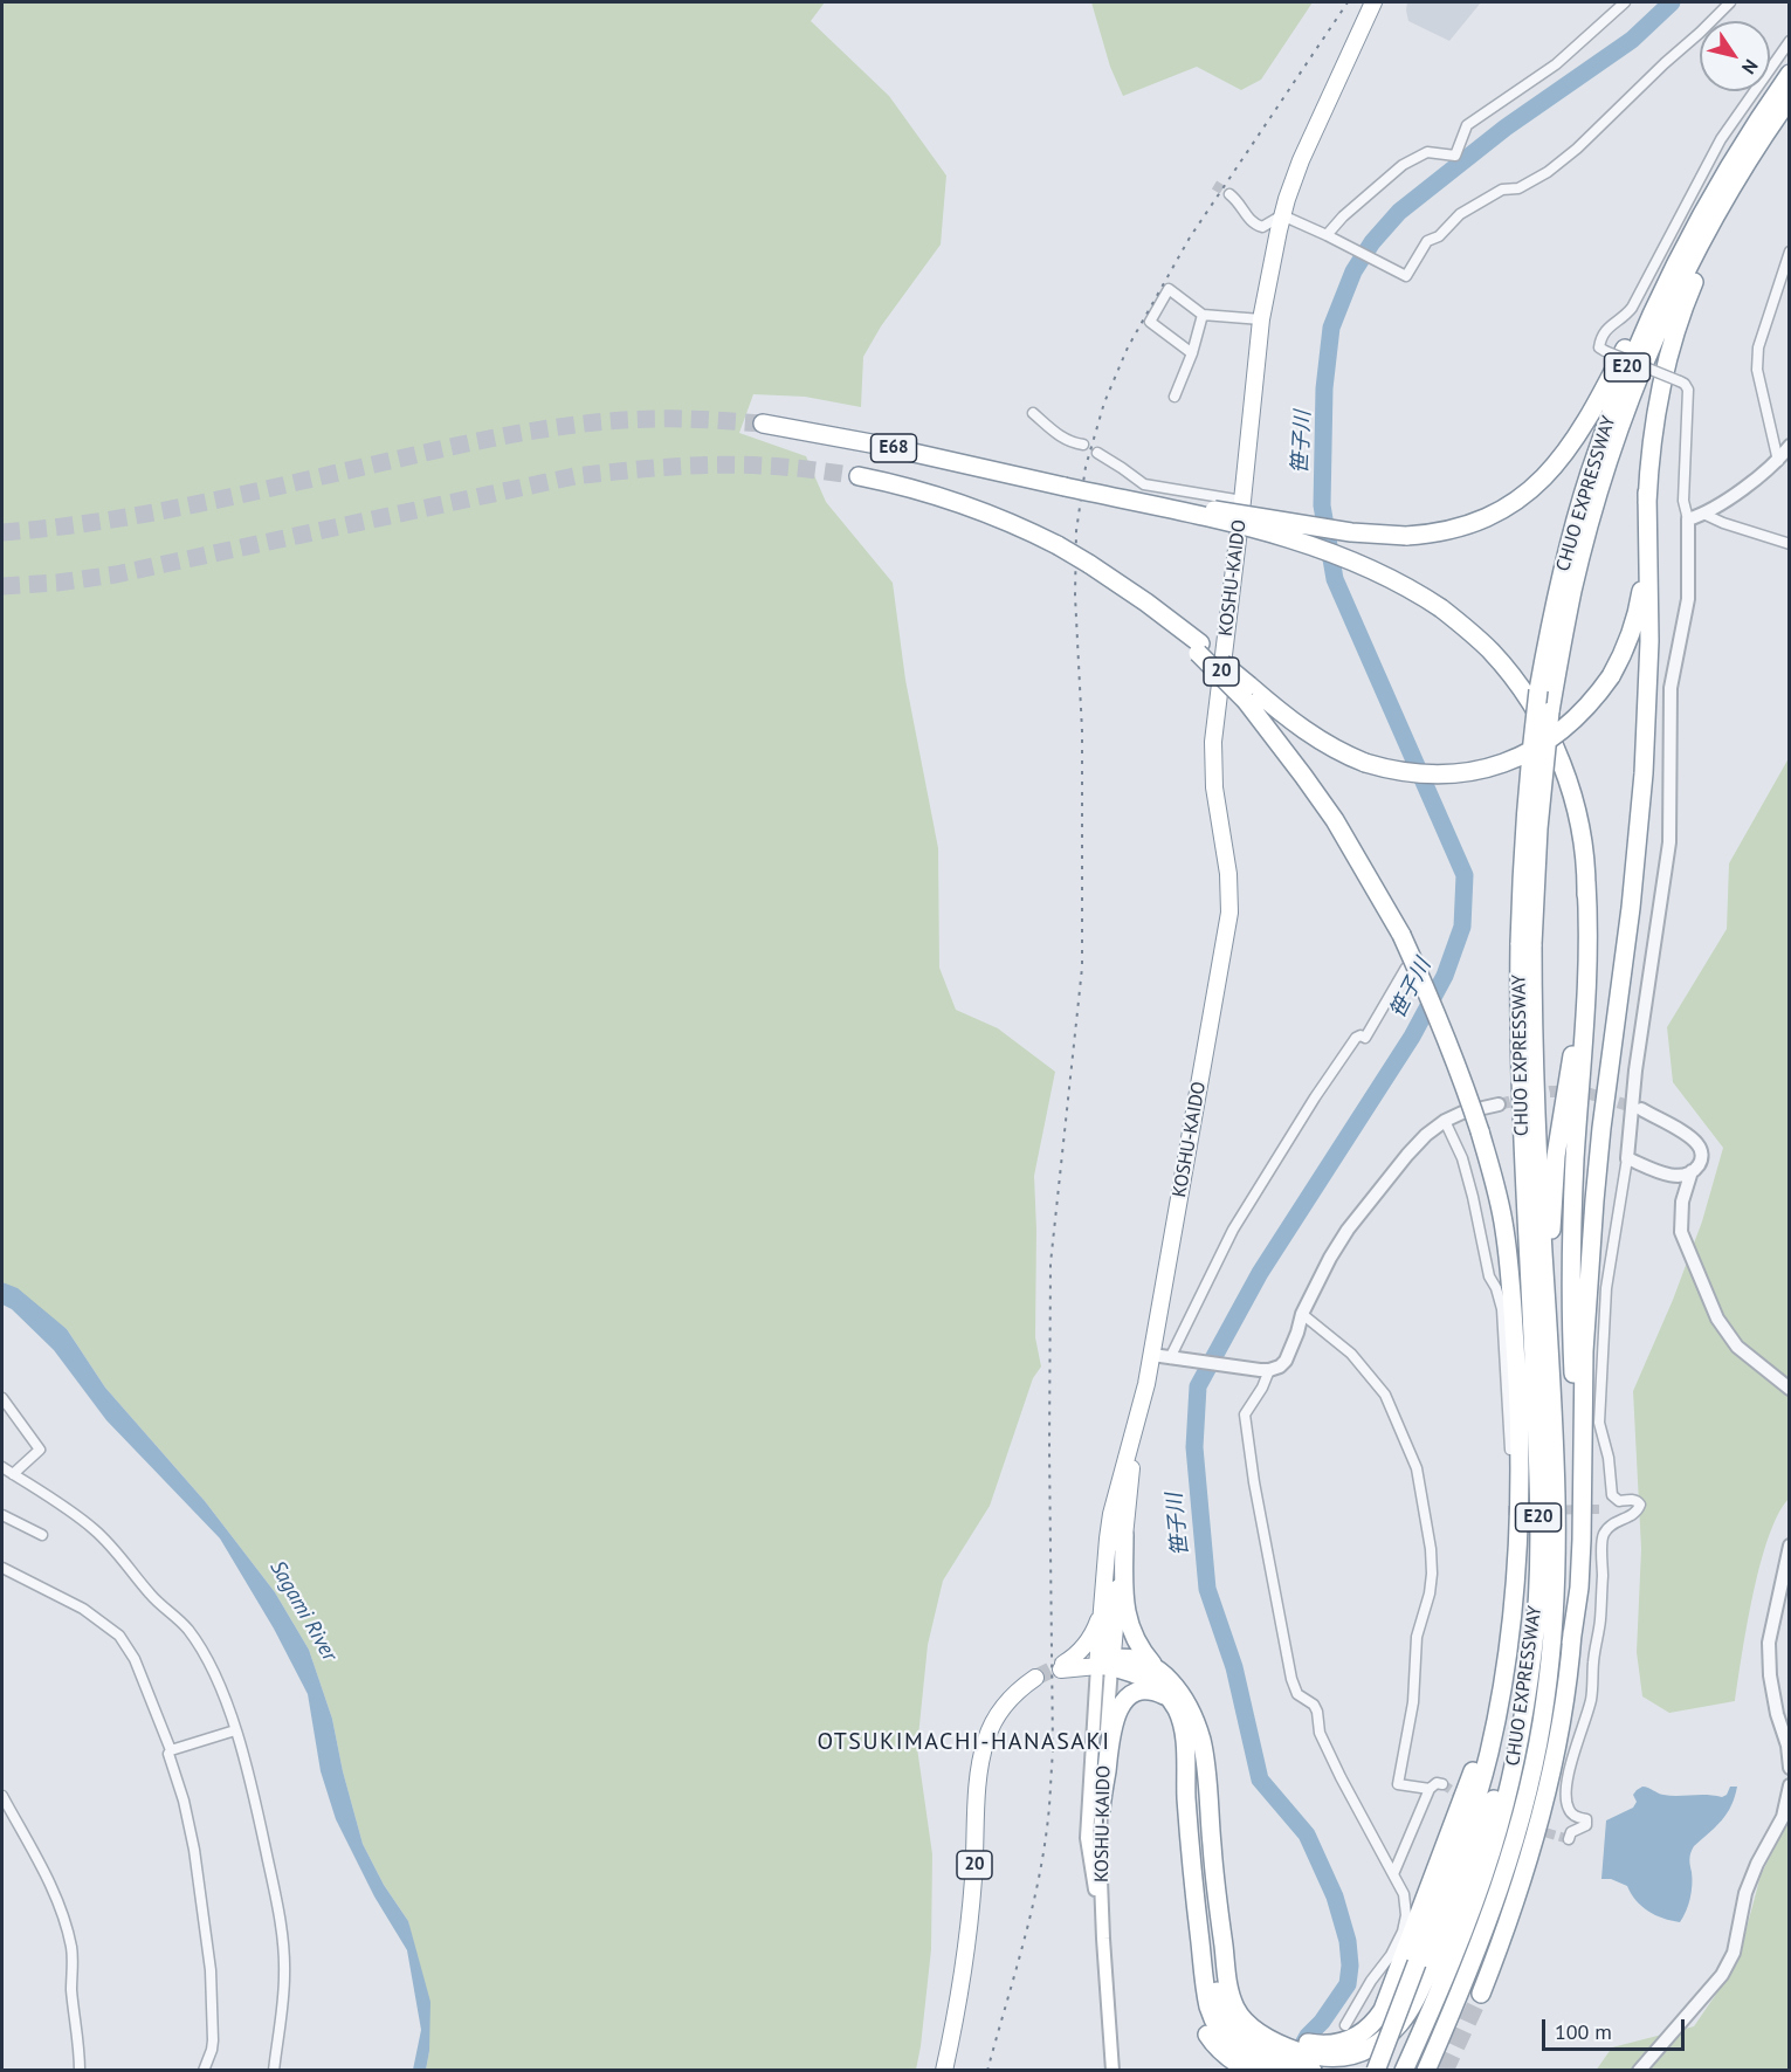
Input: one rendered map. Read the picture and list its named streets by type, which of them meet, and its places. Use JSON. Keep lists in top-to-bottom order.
{
  "streets": {
    "highway": [
      "E20",
      "E68",
      "CHUO EXPRESSWAY",
      "KOSHU-KAIDO",
      "20"
    ]
  },
  "districts": ["OTSUKIMACHI-HANASAKI"],
  "water": ["笹子川", "Sagami River"],
  "scale_bar": "100 m",
  "north": "bottom right"
}
